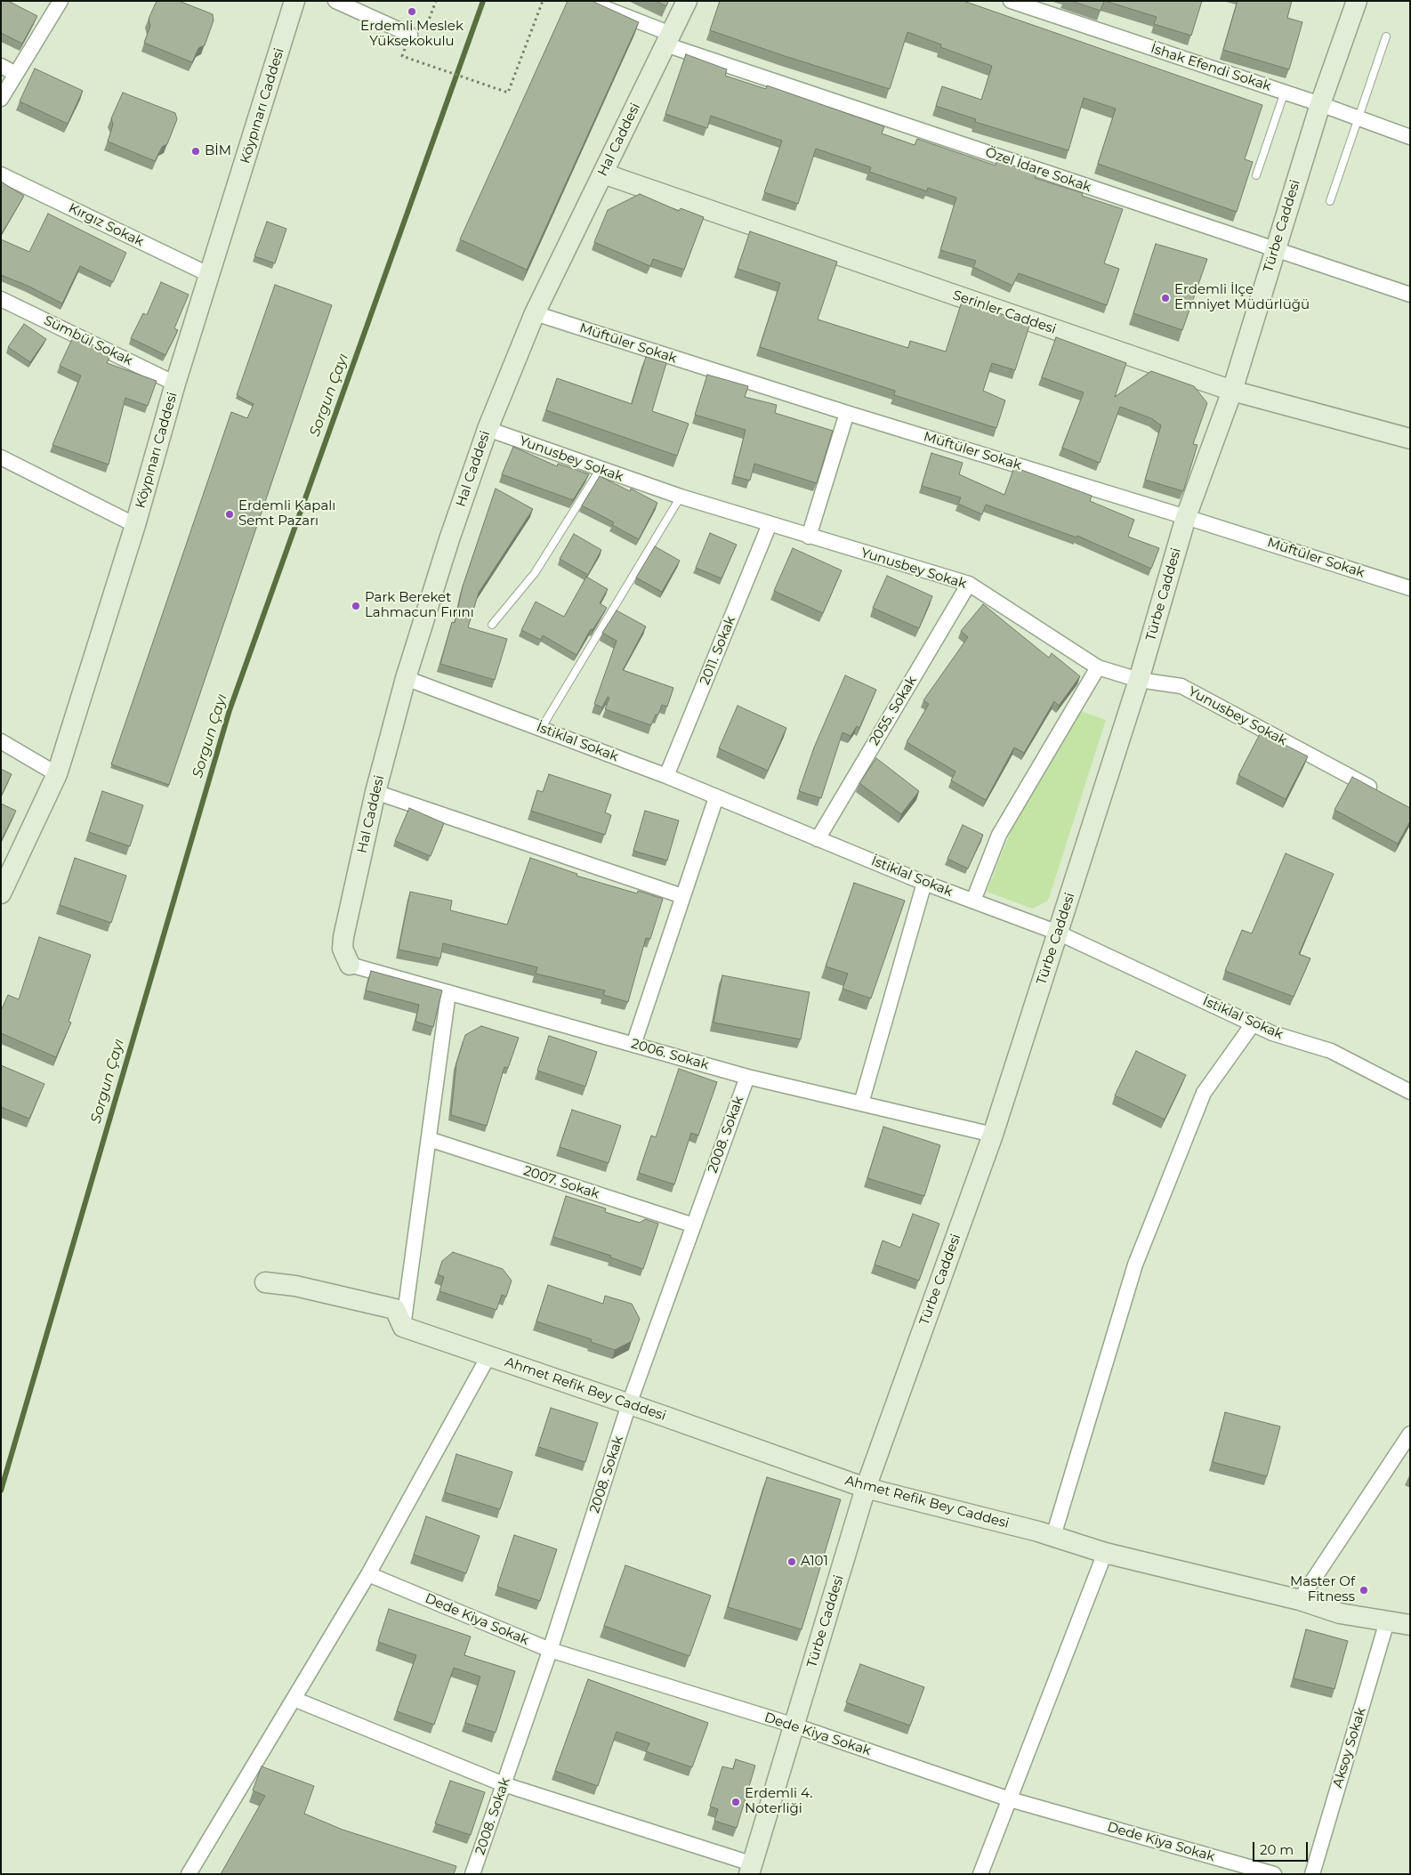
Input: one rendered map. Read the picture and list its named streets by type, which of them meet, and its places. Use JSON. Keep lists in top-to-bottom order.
{
  "streets": {
    "street": [
      "İshak Efendi Sokak",
      "Köypınarı Caddesi",
      "Hal Caddesi",
      "Özel İdare Sokak",
      "Kırgız Sokak",
      "Türbe Caddesi",
      "Serinler Caddesi",
      "Sümbül Sokak",
      "Müftüler Sokak",
      "Yunusbey Sokak",
      "2011. Sokak",
      "2055. Sokak",
      "İstiklal Sokak",
      "2006. Sokak",
      "2008. Sokak",
      "2007. Sokak",
      "Ahmet Refik Bey Caddesi",
      "Dede Kiya Sokak",
      "Aksoy Sokak"
    ]
  },
  "crossings": [
    ["İshak Efendi Sokak", "Türbe Caddesi"],
    ["Köypınarı Caddesi", "Kırgız Sokak"],
    ["Köypınarı Caddesi", "Sümbül Sokak"],
    ["Hal Caddesi", "Özel İdare Sokak"],
    ["Hal Caddesi", "Serinler Caddesi"],
    ["Hal Caddesi", "Müftüler Sokak"],
    ["Hal Caddesi", "Yunusbey Sokak"],
    ["Hal Caddesi", "İstiklal Sokak"],
    ["Hal Caddesi", "2006. Sokak"],
    ["Özel İdare Sokak", "Türbe Caddesi"],
    ["Türbe Caddesi", "Serinler Caddesi"],
    ["Türbe Caddesi", "Müftüler Sokak"],
    ["Türbe Caddesi", "Yunusbey Sokak"],
    ["Türbe Caddesi", "İstiklal Sokak"],
    ["Türbe Caddesi", "2006. Sokak"],
    ["Türbe Caddesi", "Ahmet Refik Bey Caddesi"],
    ["Türbe Caddesi", "Dede Kiya Sokak"],
    ["Yunusbey Sokak", "2011. Sokak"],
    ["Yunusbey Sokak", "2055. Sokak"],
    ["2011. Sokak", "İstiklal Sokak"],
    ["2055. Sokak", "İstiklal Sokak"],
    ["2006. Sokak", "2008. Sokak"],
    ["2008. Sokak", "2007. Sokak"],
    ["2008. Sokak", "Ahmet Refik Bey Caddesi"],
    ["2008. Sokak", "Dede Kiya Sokak"],
    ["Ahmet Refik Bey Caddesi", "Aksoy Sokak"]
  ],
  "water": ["Sorgun Çayı"],
  "places": [
    "Erdemli Meslek Yüksekokulu",
    "BİM",
    "Erdemli İlçe Emniyet Müdürlüğü",
    "Erdemli Kapalı Semt Pazarı",
    "Park Bereket Lahmacun Fırını",
    "A101",
    "Master Of Fitness",
    "Erdemli 4. Noterliği"
  ],
  "scale_bar": "20 m"
}
